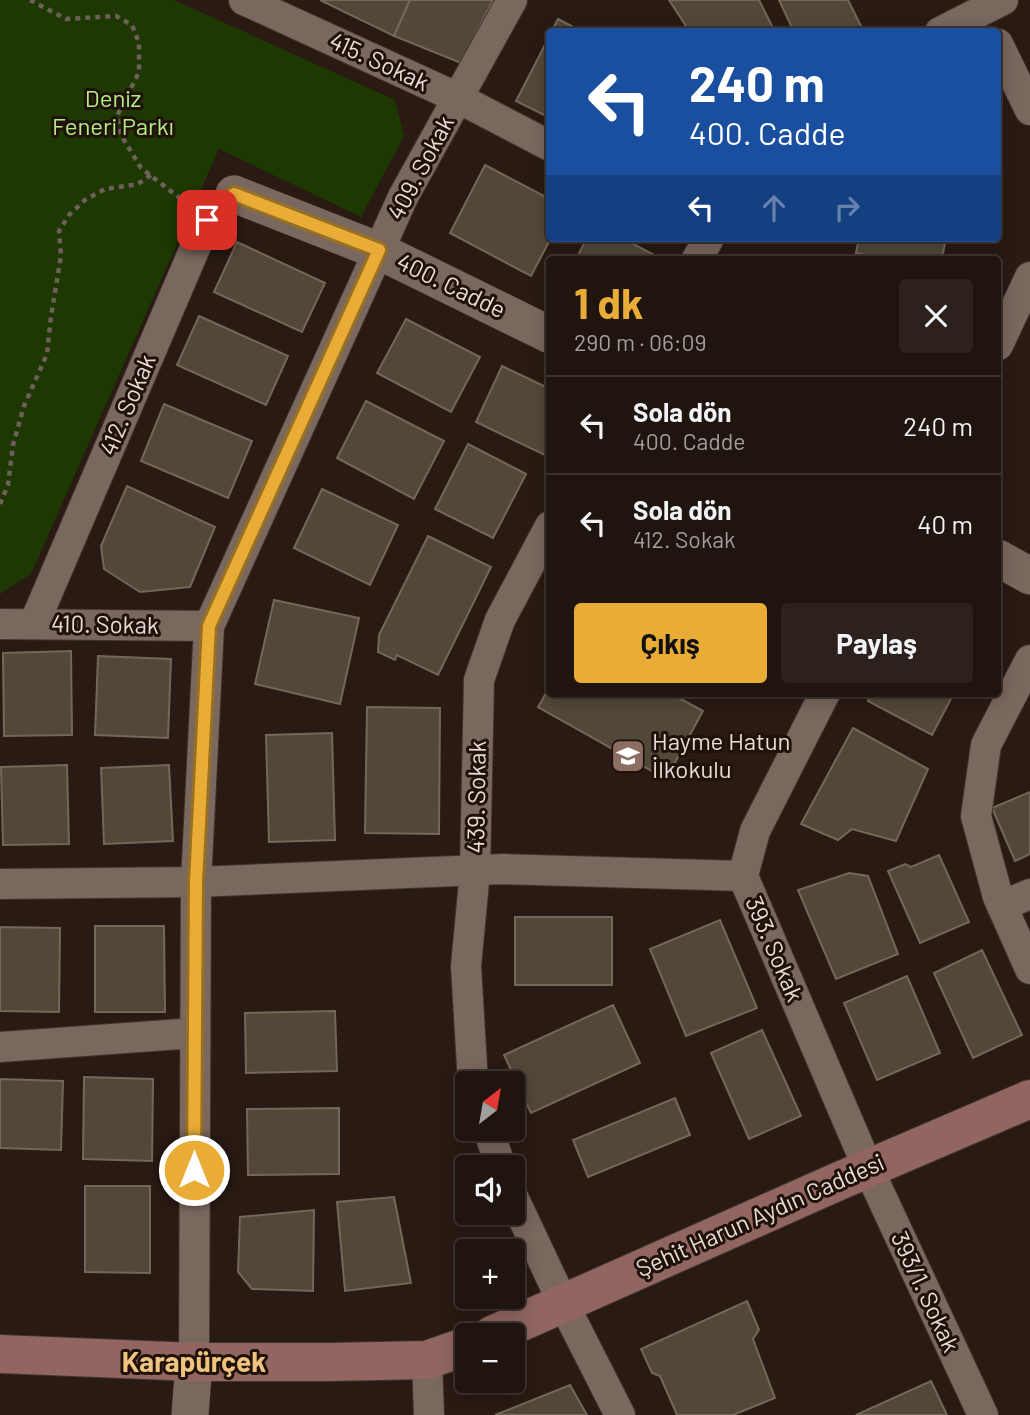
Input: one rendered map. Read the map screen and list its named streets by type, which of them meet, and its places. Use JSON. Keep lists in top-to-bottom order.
{
  "streets": {
    "main road": ["Şehit Harun Aydın Caddesi"],
    "street": [
      "415. Sokak",
      "409. Sokak",
      "400. Cadde",
      "412. Sokak",
      "410. Sokak",
      "439. Sokak",
      "393. Sokak",
      "393/1. Sokak"
    ]
  },
  "crossings": [
    ["415. Sokak", "409. Sokak"],
    ["409. Sokak", "400. Cadde"],
    ["409. Sokak", "410. Sokak"],
    ["400. Cadde", "412. Sokak"],
    ["412. Sokak", "410. Sokak"],
    ["393. Sokak", "Şehit Harun Aydın Caddesi"],
    ["393. Sokak", "393/1. Sokak"],
    ["Şehit Harun Aydın Caddesi", "393/1. Sokak"]
  ],
  "districts": ["Karapürçek"],
  "parks": ["Deniz Feneri Parkı"],
  "places": {
    "school or university": ["Hayme Hatun İlkokulu"]
  },
  "north": "top right",
  "page": {
    "turn": ["240 m", "400. Cadde"],
    "heading": ["1 dk", "290 m · 06:09"],
    "list": [
      {
        "name": "Sola dön",
        "note": "400. Cadde",
        "value": "240 m"
      },
      {
        "name": "Sola dön",
        "note": "412. Sokak",
        "value": "40 m"
      }
    ],
    "buttons": ["Çıkış", "Paylaş"],
    "map_buttons": ["+", "−"]
  }
}
